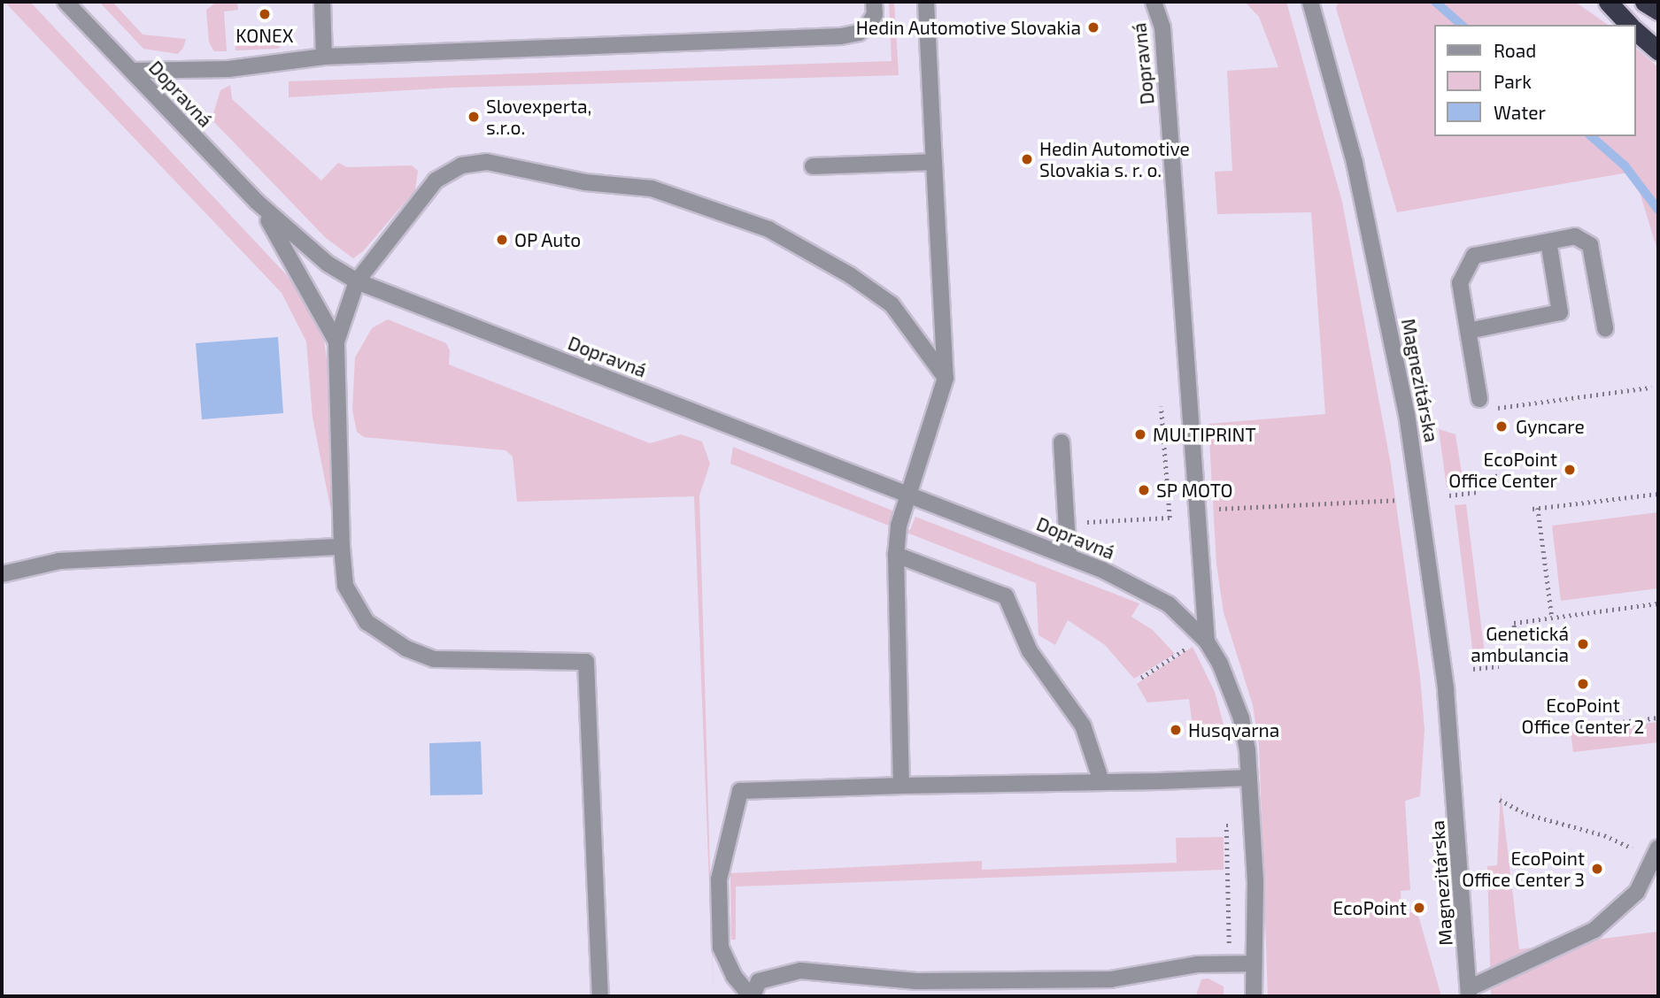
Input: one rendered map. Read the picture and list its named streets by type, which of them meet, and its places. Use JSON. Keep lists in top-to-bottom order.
{
  "streets": {
    "street": ["Dopravná", "Magnezitárska"]
  },
  "places": [
    "KONEX",
    "Hedin Automotive Slovakia",
    "Slovexperta, s.r.o.",
    "Hedin Automotive Slovakia s. r. o.",
    "OP Auto",
    "Gyncare",
    "MULTIPRINT",
    "EcoPoint Office Center",
    "SP MOTO",
    "Genetická ambulancia",
    "EcoPoint Office Center 2",
    "Husqvarna",
    "EcoPoint Office Center 3",
    "EcoPoint"
  ],
  "legend": ["Road", "Park", "Water"]
}
